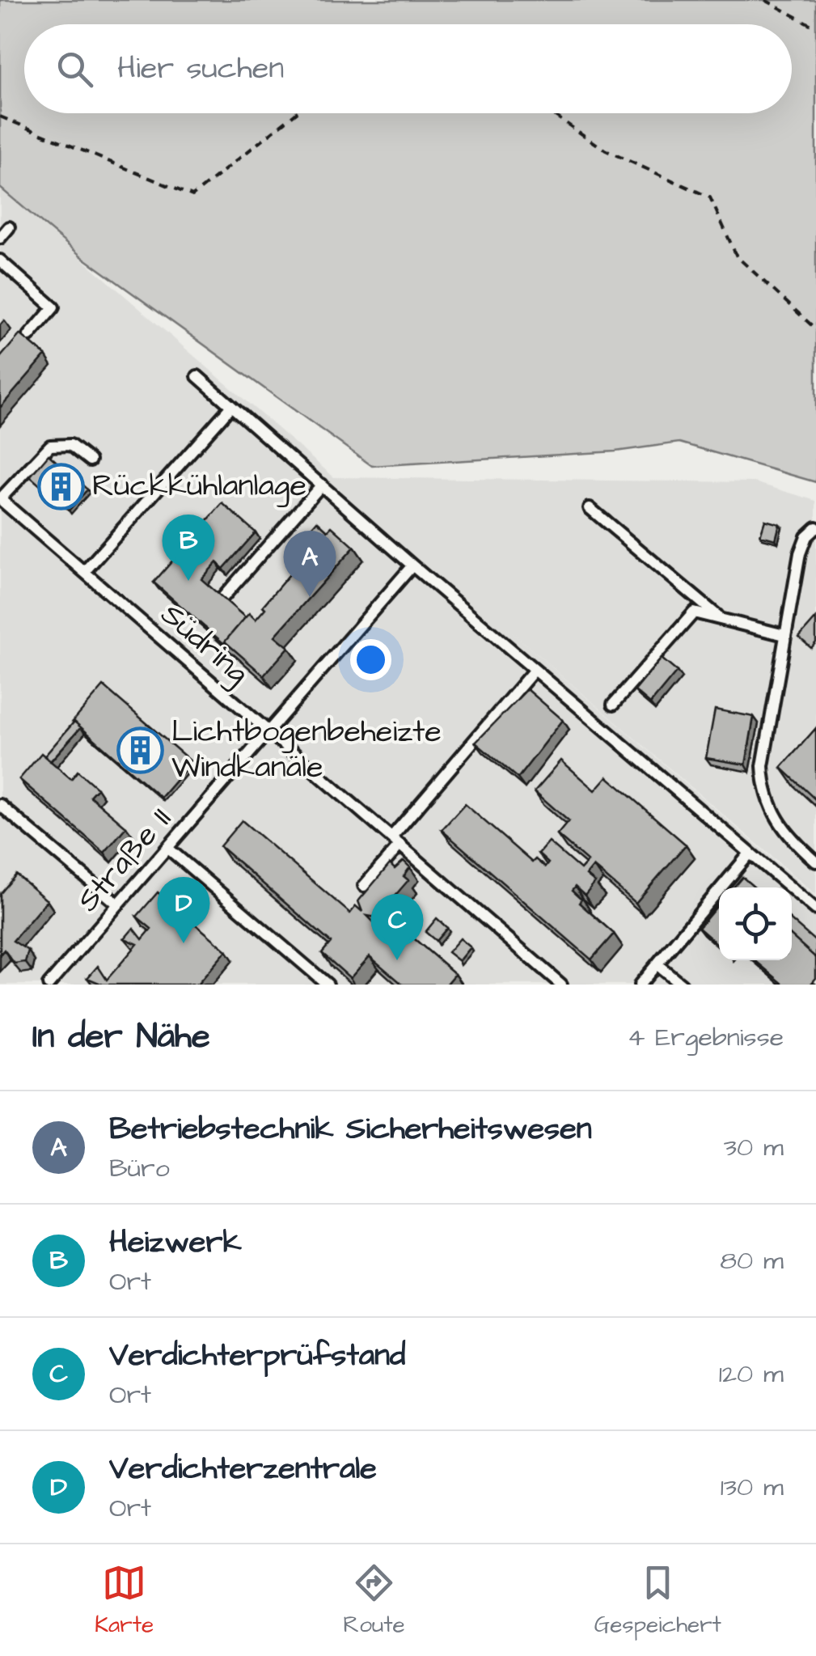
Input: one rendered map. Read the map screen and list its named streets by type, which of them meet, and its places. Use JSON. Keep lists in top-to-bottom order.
{
  "streets": {
    "lane": ["Südring", "Straße II"]
  },
  "crossings": [
    ["Südring", "Straße II"]
  ],
  "places": {
    "building": ["Rückkühlanlage", "Lichtbogenbeheizte Windkanäle"]
  },
  "page": {
    "search": "Hier suchen",
    "pins": [
      "B",
      "A",
      "D",
      "C"
    ],
    "heading": ["In der Nähe", "4 Ergebnisse"],
    "list": [
      {
        "mark": "A",
        "name": "Betriebstechnik Sicherheitswesen",
        "note": "Büro",
        "value": "30 m"
      },
      {
        "mark": "B",
        "name": "Heizwerk",
        "note": "Ort",
        "value": "80 m"
      },
      {
        "mark": "C",
        "name": "Verdichterprüfstand",
        "note": "Ort",
        "value": "120 m"
      },
      {
        "mark": "D",
        "name": "Verdichterzentrale",
        "note": "Ort",
        "value": "130 m"
      }
    ],
    "nav": ["Karte", "Route", "Gespeichert"]
  }
}
